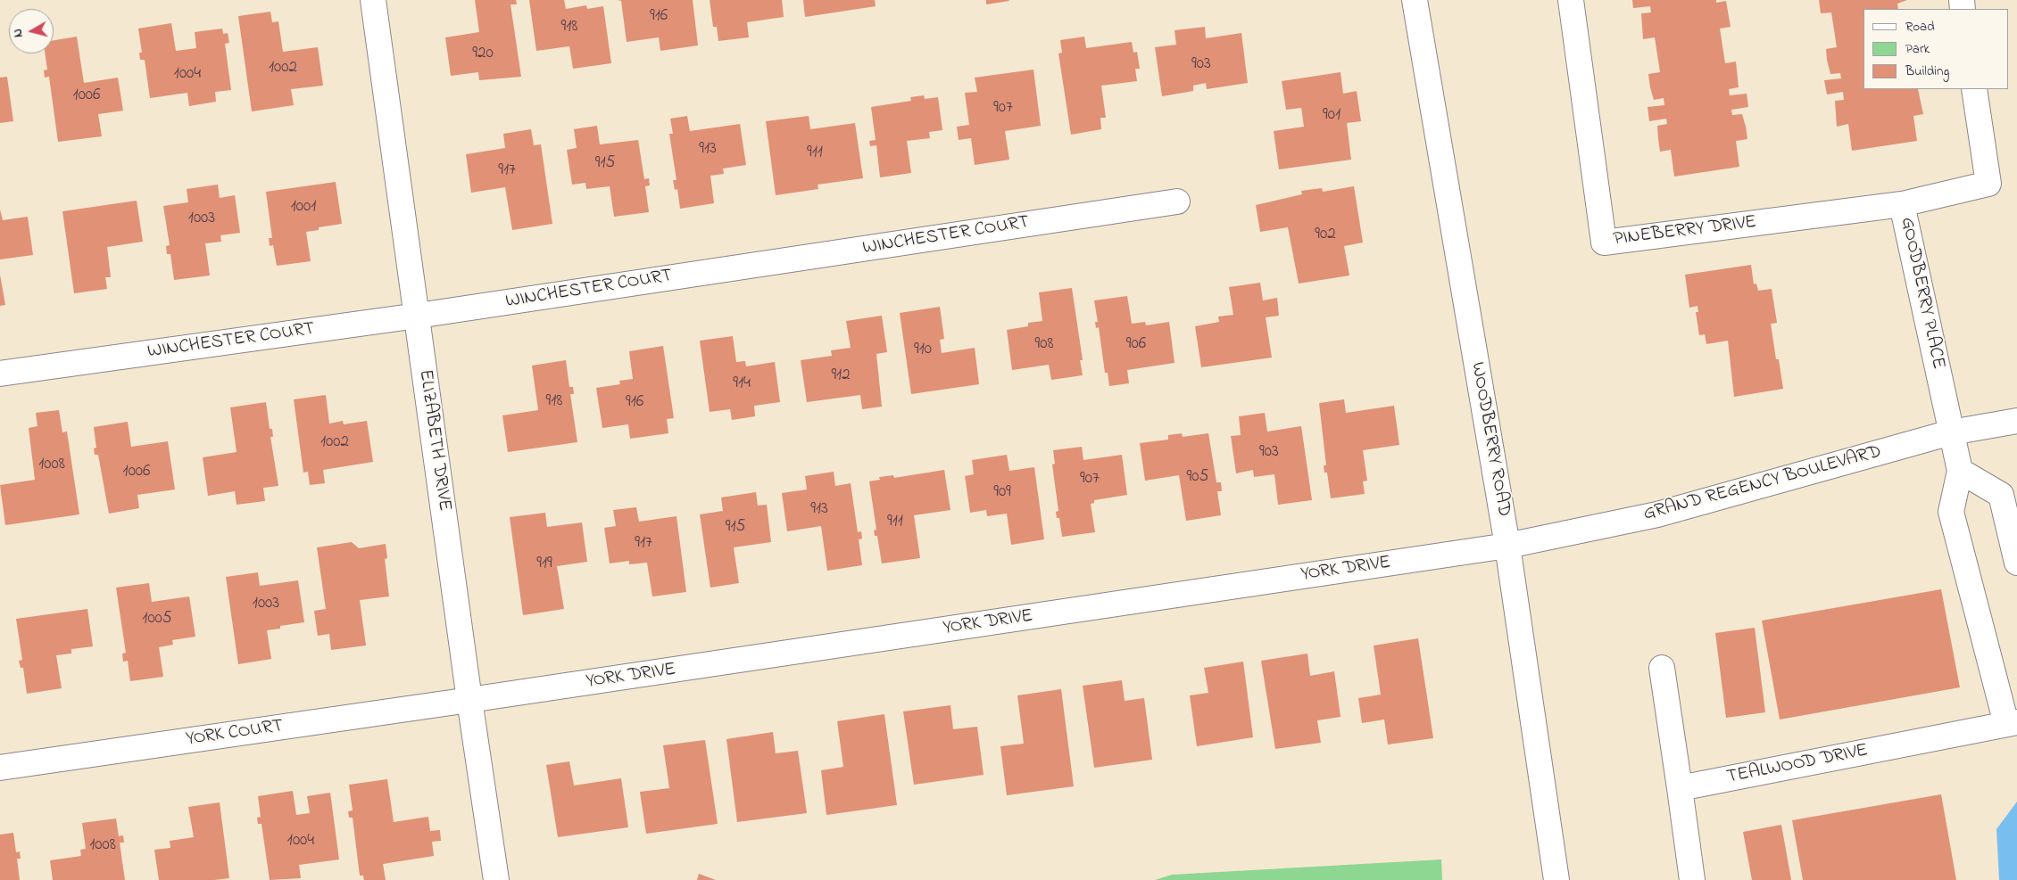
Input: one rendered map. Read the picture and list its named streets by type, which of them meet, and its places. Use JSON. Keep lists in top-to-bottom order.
{
  "streets": {
    "street": [
      "PINEBERRY DRIVE",
      "WINCHESTER COURT",
      "GOODBERRY PLACE",
      "WOODBERRY ROAD",
      "ELIZABETH DRIVE",
      "GRAND REGENCY BOULEVARD",
      "YORK DRIVE",
      "YORK COURT",
      "TEALWOOD DRIVE"
    ]
  },
  "crossings": [
    ["PINEBERRY DRIVE", "GOODBERRY PLACE"],
    ["WINCHESTER COURT", "ELIZABETH DRIVE"],
    ["GOODBERRY PLACE", "GRAND REGENCY BOULEVARD"],
    ["GOODBERRY PLACE", "TEALWOOD DRIVE"],
    ["WOODBERRY ROAD", "GRAND REGENCY BOULEVARD"],
    ["WOODBERRY ROAD", "YORK DRIVE"],
    ["ELIZABETH DRIVE", "YORK DRIVE"],
    ["ELIZABETH DRIVE", "YORK COURT"],
    ["GRAND REGENCY BOULEVARD", "YORK DRIVE"],
    ["GRAND REGENCY BOULEVARD", "TEALWOOD DRIVE"],
    ["YORK DRIVE", "YORK COURT"]
  ],
  "house_numbers": [
    "916",
    "918",
    "920",
    "903",
    "1002",
    "1004",
    "1006",
    "907",
    "901",
    "913",
    "911",
    "915",
    "917",
    "1001",
    "1003",
    "902",
    "908",
    "906",
    "910",
    "912",
    "914",
    "918",
    "916",
    "1002",
    "903",
    "1008",
    "1006",
    "905",
    "907",
    "909",
    "913",
    "911",
    "915",
    "917",
    "919",
    "1003",
    "1005",
    "1004",
    "1008"
  ],
  "legend": ["Road", "Park", "Building"],
  "north": "left"
}
